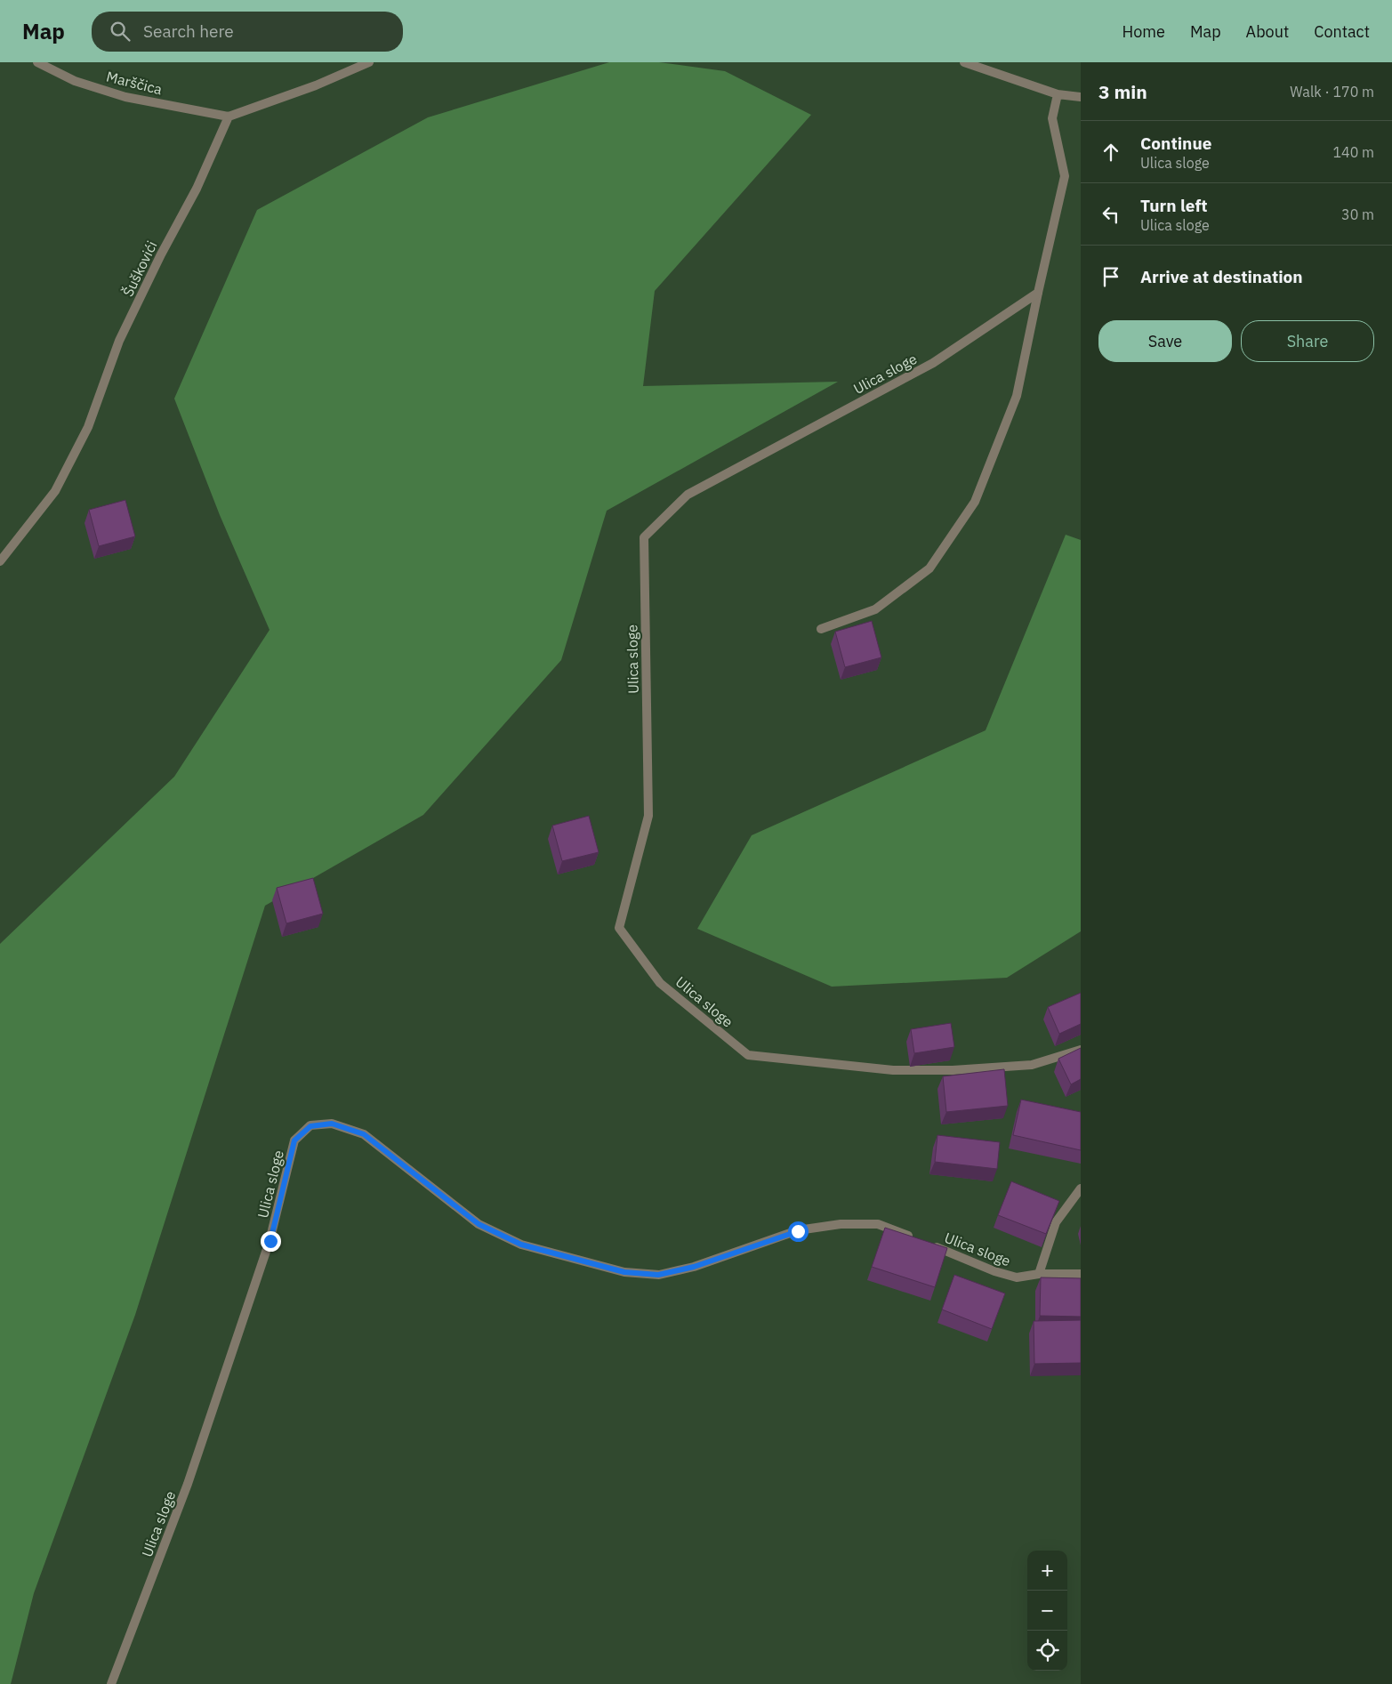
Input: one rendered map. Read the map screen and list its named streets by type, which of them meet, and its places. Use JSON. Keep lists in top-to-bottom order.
{
  "streets": {
    "street": ["Marščica", "Šuškovići", "Ulica sloge"]
  },
  "crossings": [
    ["Marščica", "Šuškovići"]
  ],
  "page": {
    "header": "Map",
    "search": "Search here",
    "nav": [
      "Home",
      "Map",
      "About",
      "Contact"
    ],
    "heading": ["3 min", "Walk · 170 m"],
    "list": [
      ["Continue", "Ulica sloge", "140 m"],
      ["Turn left", "Ulica sloge", "30 m"],
      "Arrive at destination"
    ],
    "buttons": ["Save", "Share"],
    "map_buttons": ["+", "−"]
  }
}
